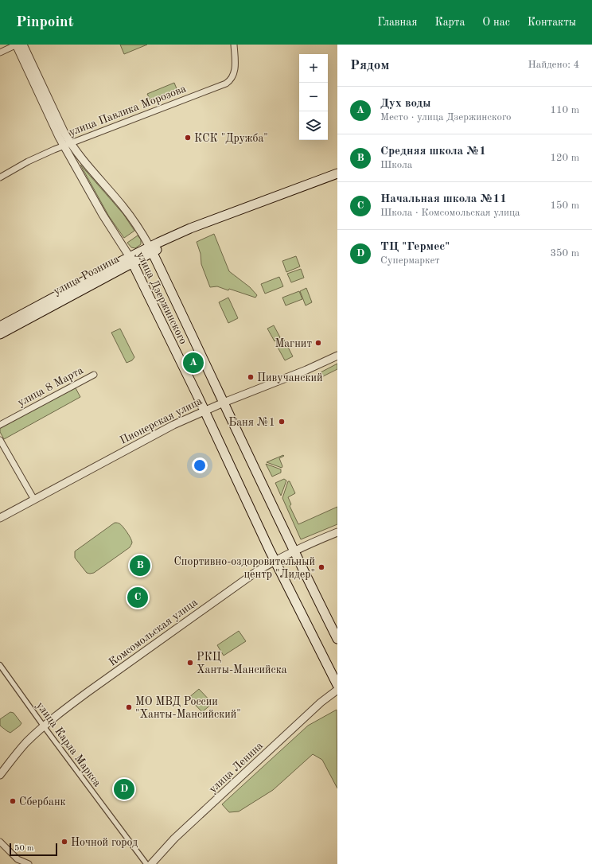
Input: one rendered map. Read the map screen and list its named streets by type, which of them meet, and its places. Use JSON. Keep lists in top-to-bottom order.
{
  "streets": {
    "main road": ["улица Рознина", "улица Дзержинского"],
    "street": [
      "улица Павлика Морозова",
      "улица 8 Марта",
      "Пионерская улица",
      "Комсомольская улица",
      "улица Карла Маркса",
      "улица Ленина"
    ]
  },
  "crossings": [
    ["улица Павлика Морозова", "улица Дзержинского"],
    ["улица Рознина", "улица Дзержинского"],
    ["улица Дзержинского", "Пионерская улица"],
    ["улица Дзержинского", "Комсомольская улица"],
    ["Комсомольская улица", "улица Карла Маркса"]
  ],
  "places": [
    "КСК \"Дружба\"",
    "Магнит",
    "Пивучанский",
    "Баня №1",
    "Спортивно-оздоровительный центр \"Лидер\"",
    "РКЦ Ханты-Мансийска",
    "МО МВД России \"Ханты-Мансийский\"",
    "Сбербанк",
    "Ночной город"
  ],
  "scale_bar": "50 m",
  "page": {
    "header": "Pinpoint",
    "nav": [
      "Главная",
      "Карта",
      "О нас",
      "Контакты"
    ],
    "heading": ["Рядом", "Найдено: 4"],
    "map_buttons": ["+", "−"],
    "list": [
      {
        "mark": "A",
        "name": "Дух воды",
        "note": "Место · улица Дзержинского",
        "value": "110 m"
      },
      {
        "mark": "B",
        "name": "Средняя школа №1",
        "note": "Школа",
        "value": "120 m"
      },
      {
        "mark": "C",
        "name": "Начальная школа №11",
        "note": "Школа · Комсомольская улица",
        "value": "150 m"
      },
      {
        "mark": "D",
        "name": "ТЦ \"Гермес\"",
        "note": "Супермаркет",
        "value": "350 m"
      }
    ],
    "pins": [
      "A",
      "B",
      "C",
      "D"
    ],
    "scale": "50 m"
  }
}
